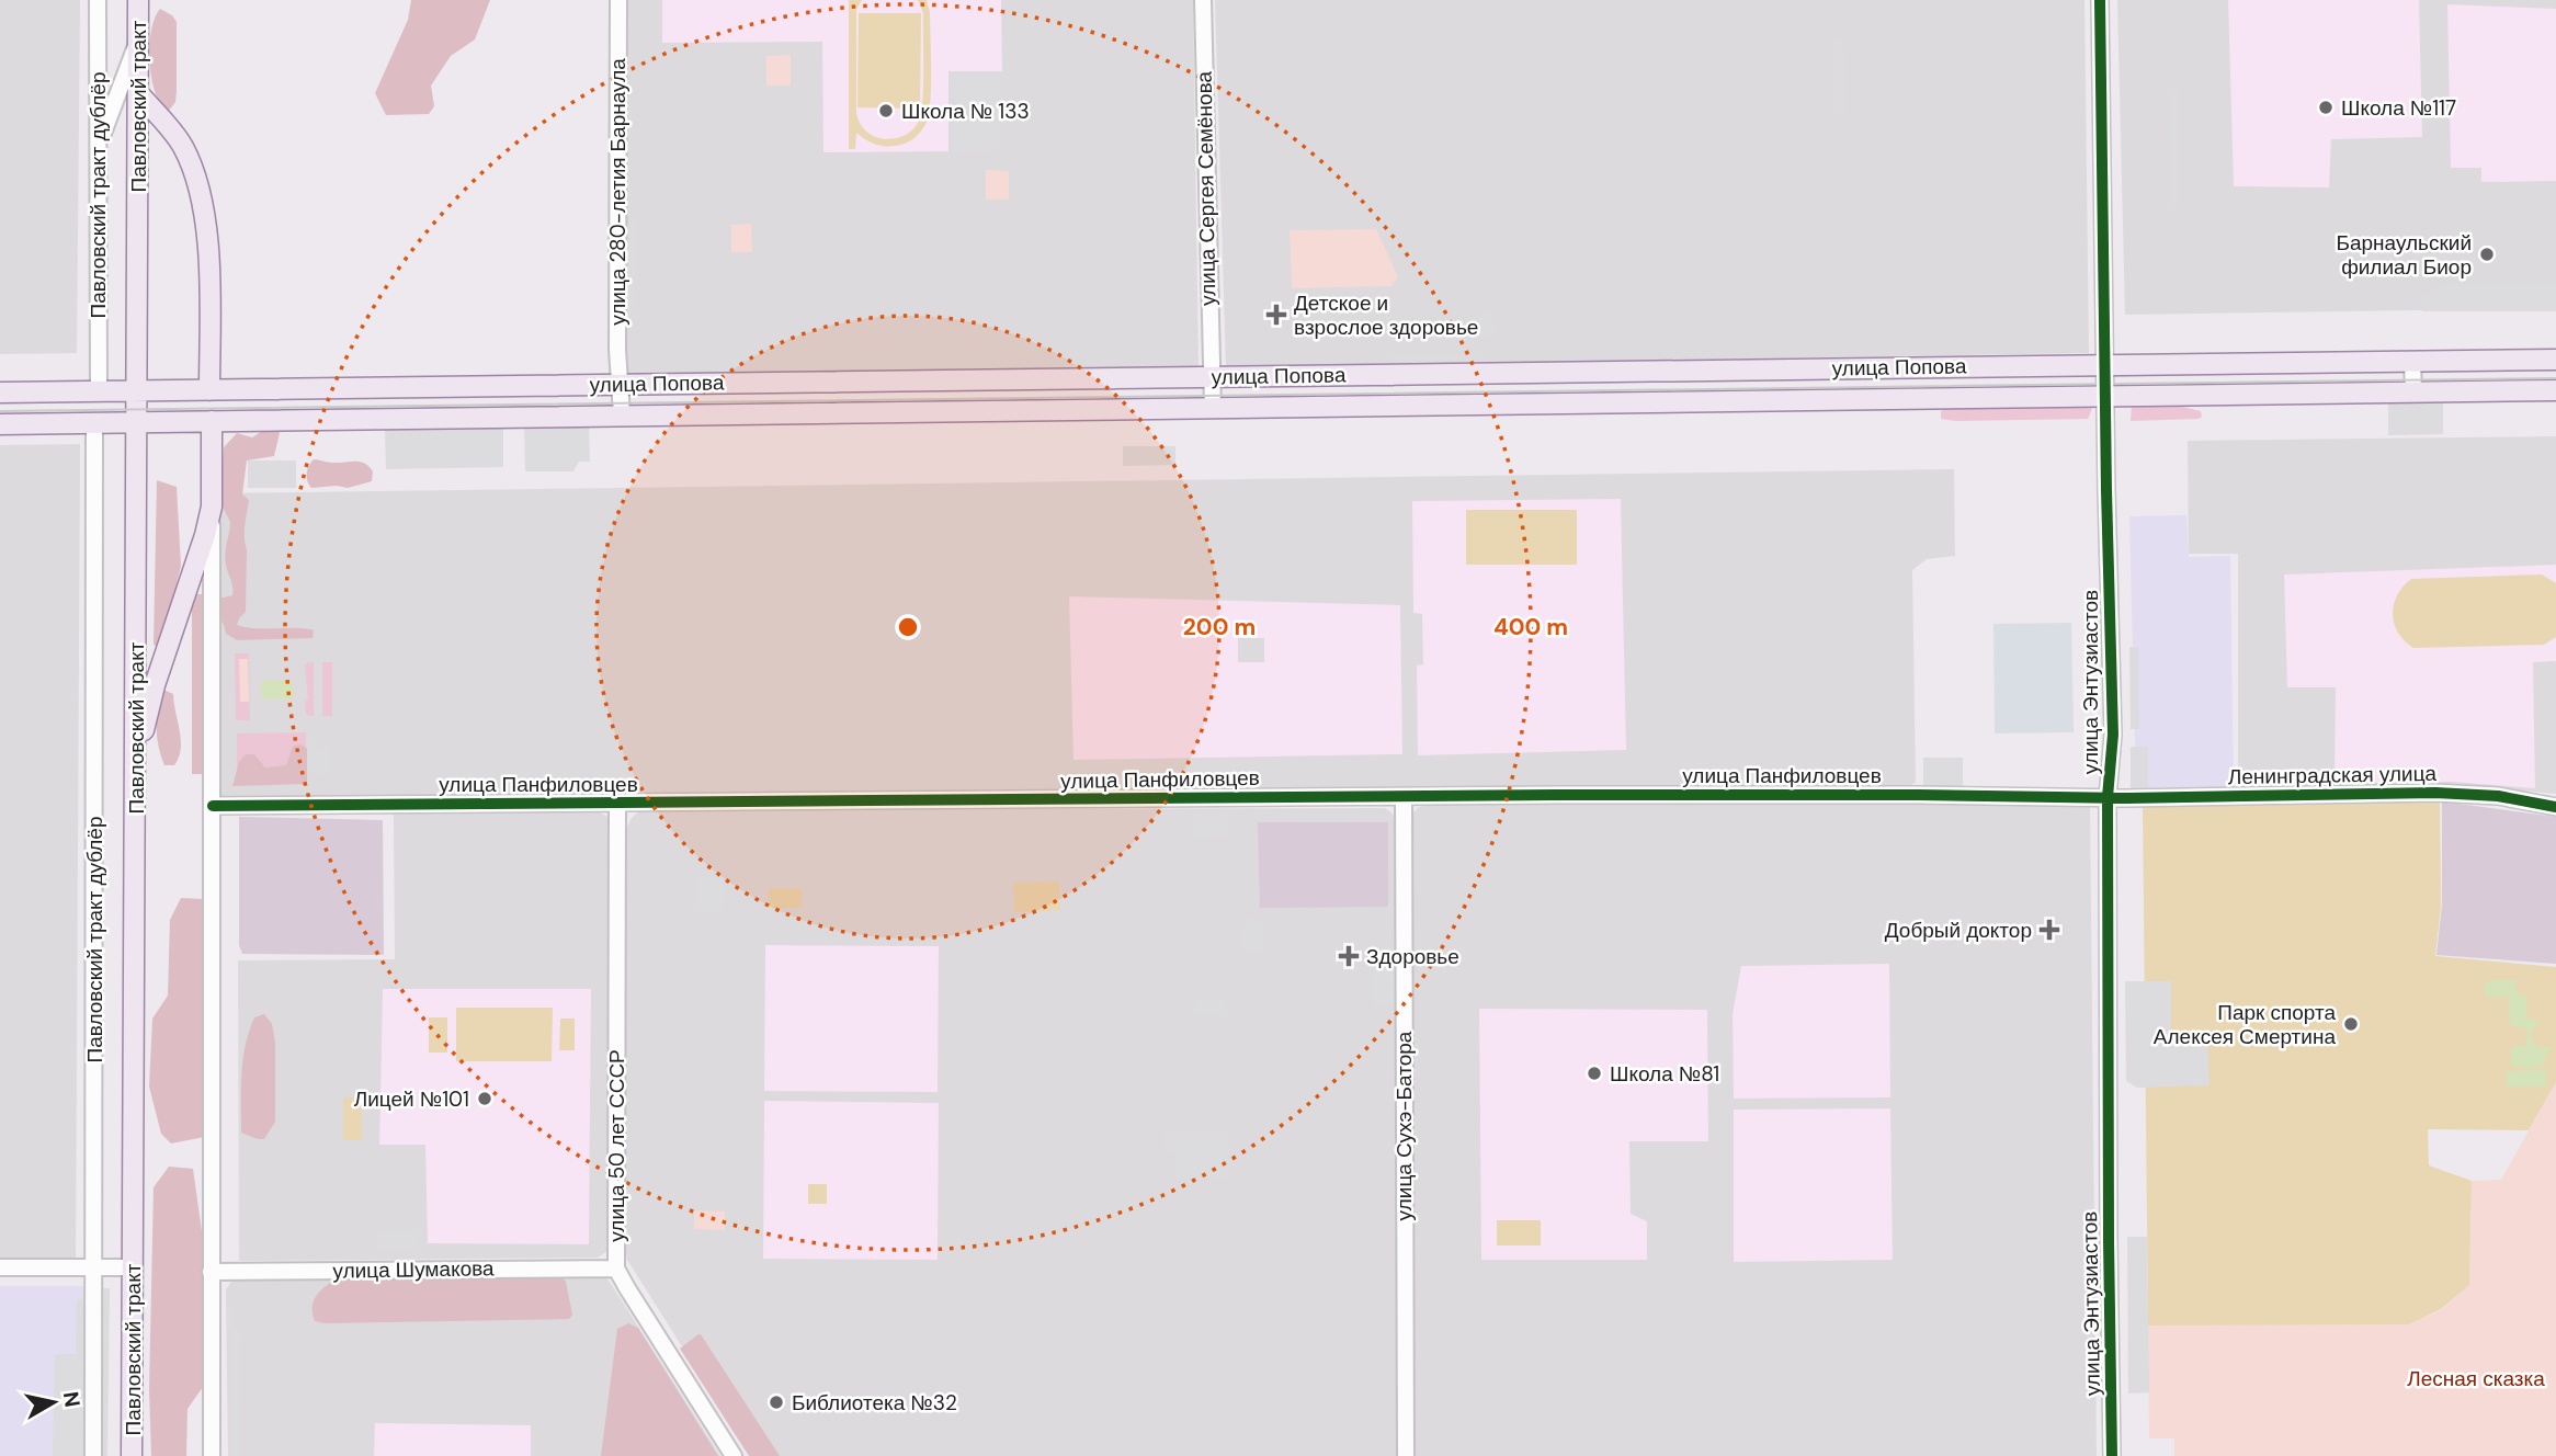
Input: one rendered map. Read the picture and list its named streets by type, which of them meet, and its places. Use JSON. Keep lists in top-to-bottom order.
{
  "streets": {
    "main road": ["Павловский тракт", "улица Попова"],
    "street": [
      "улица Сергея Семёнова",
      "улица 280-летия Барнаула",
      "Павловский тракт дублёр",
      "улица Энтузиастов",
      "улица Панфиловцев",
      "Ленинградская улица",
      "улица Сухэ-Батора",
      "улица 50 лет СССР",
      "улица Шумакова"
    ]
  },
  "crossings": [
    ["Павловский тракт", "улица Попова"],
    ["улица Сергея Семёнова", "улица Попова"],
    ["улица 280-летия Барнаула", "улица Попова"],
    ["Павловский тракт дублёр", "улица Попова"],
    ["улица Попова", "улица Энтузиастов"],
    ["улица Энтузиастов", "улица Панфиловцев"],
    ["улица Энтузиастов", "Ленинградская улица"],
    ["улица Панфиловцев", "Ленинградская улица"],
    ["улица Панфиловцев", "улица Сухэ-Батора"],
    ["улица Панфиловцев", "улица 50 лет СССР"],
    ["улица 50 лет СССР", "улица Шумакова"]
  ],
  "parks": ["Лесная сказка"],
  "places": {
    "other": [
      "Школа №117",
      "Школа № 133",
      "Барнаульский филиал Биор",
      "Парк спорта Алексея Смертина",
      "Школа №81",
      "Лицей №101",
      "Библиотека №32"
    ],
    "health": ["Детское и взрослое здоровье", "Добрый доктор", "Здоровье"]
  },
  "north": "right",
  "rings": ["200 m", "400 m"]
}
